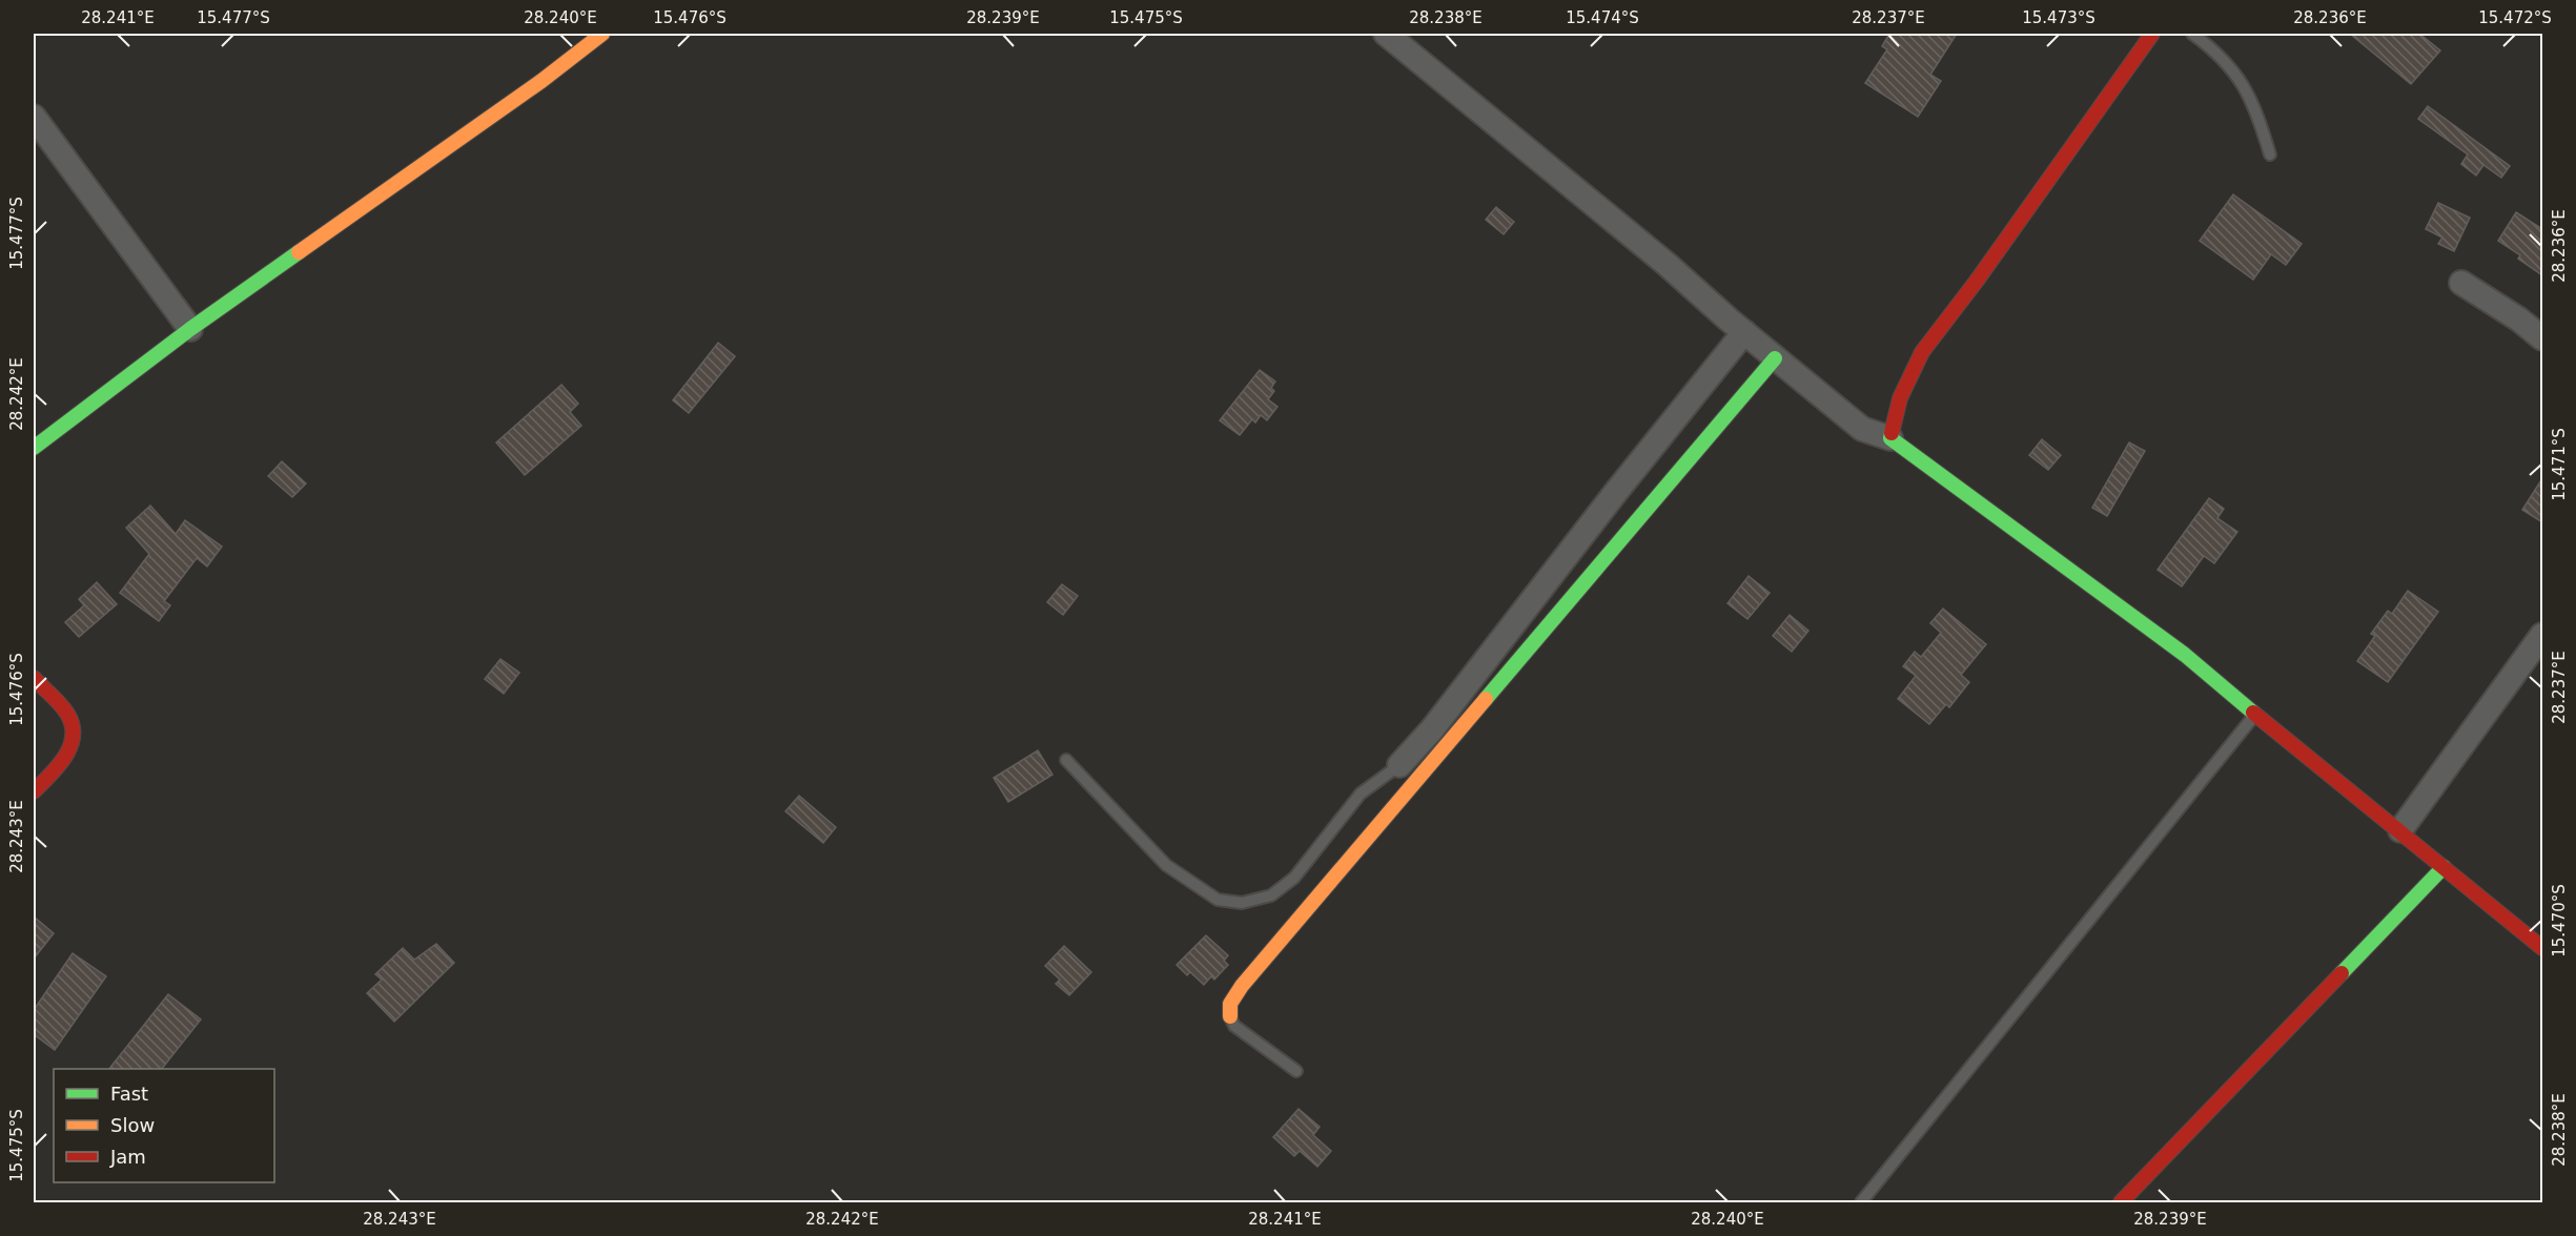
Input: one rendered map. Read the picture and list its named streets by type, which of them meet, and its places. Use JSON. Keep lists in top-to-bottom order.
{
  "legend": ["Fast", "Slow", "Jam"],
  "coordinates": [
    "28.241°E",
    "15.477°S",
    "28.240°E",
    "15.476°S",
    "28.239°E",
    "15.475°S",
    "28.238°E",
    "15.474°S",
    "28.237°E",
    "15.473°S",
    "28.236°E",
    "15.472°S",
    "28.242°E",
    "15.471°S",
    "28.243°E",
    "15.470°S"
  ]
}
